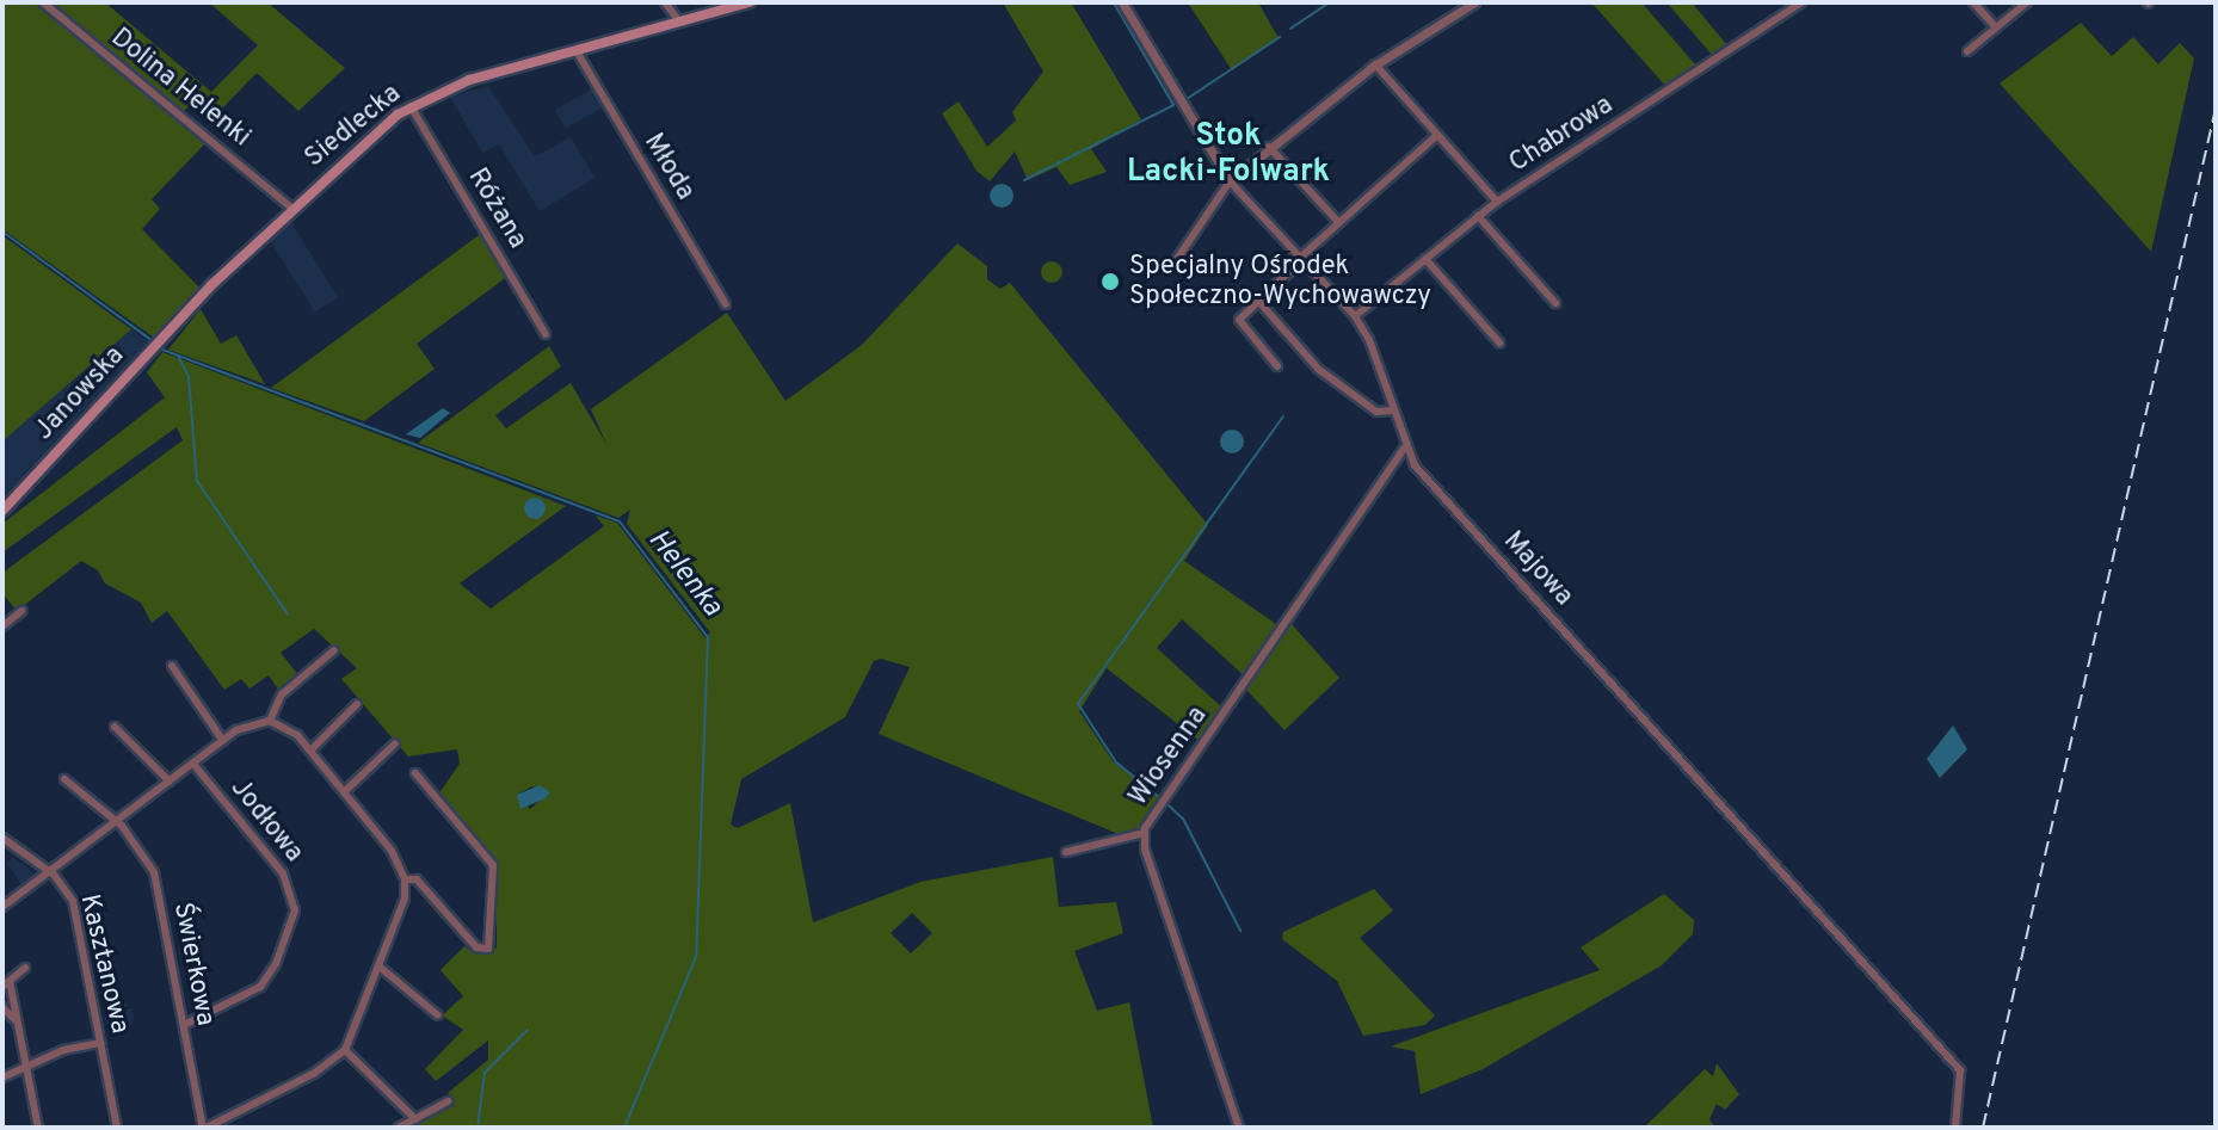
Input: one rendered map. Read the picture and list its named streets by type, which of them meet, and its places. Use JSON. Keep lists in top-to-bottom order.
{
  "streets": {
    "main road": ["Siedlecka", "Janowska"],
    "street": [
      "Dolina Helenki",
      "Chabrowa",
      "Młoda",
      "Różana",
      "Majowa",
      "Wiosenna",
      "Jodłowa",
      "Kasztanowa",
      "Świerkowa"
    ]
  },
  "crossings": [
    ["Dolina Helenki", "Siedlecka"],
    ["Siedlecka", "Młoda"],
    ["Siedlecka", "Różana"],
    ["Siedlecka", "Janowska"],
    ["Chabrowa", "Majowa"],
    ["Majowa", "Wiosenna"],
    ["Jodłowa", "Świerkowa"]
  ],
  "districts": ["Stok Lacki-Folwark"],
  "water": ["Helenka"],
  "places": ["Specjalny Ośrodek Społeczno-Wychowawczy"]
}
